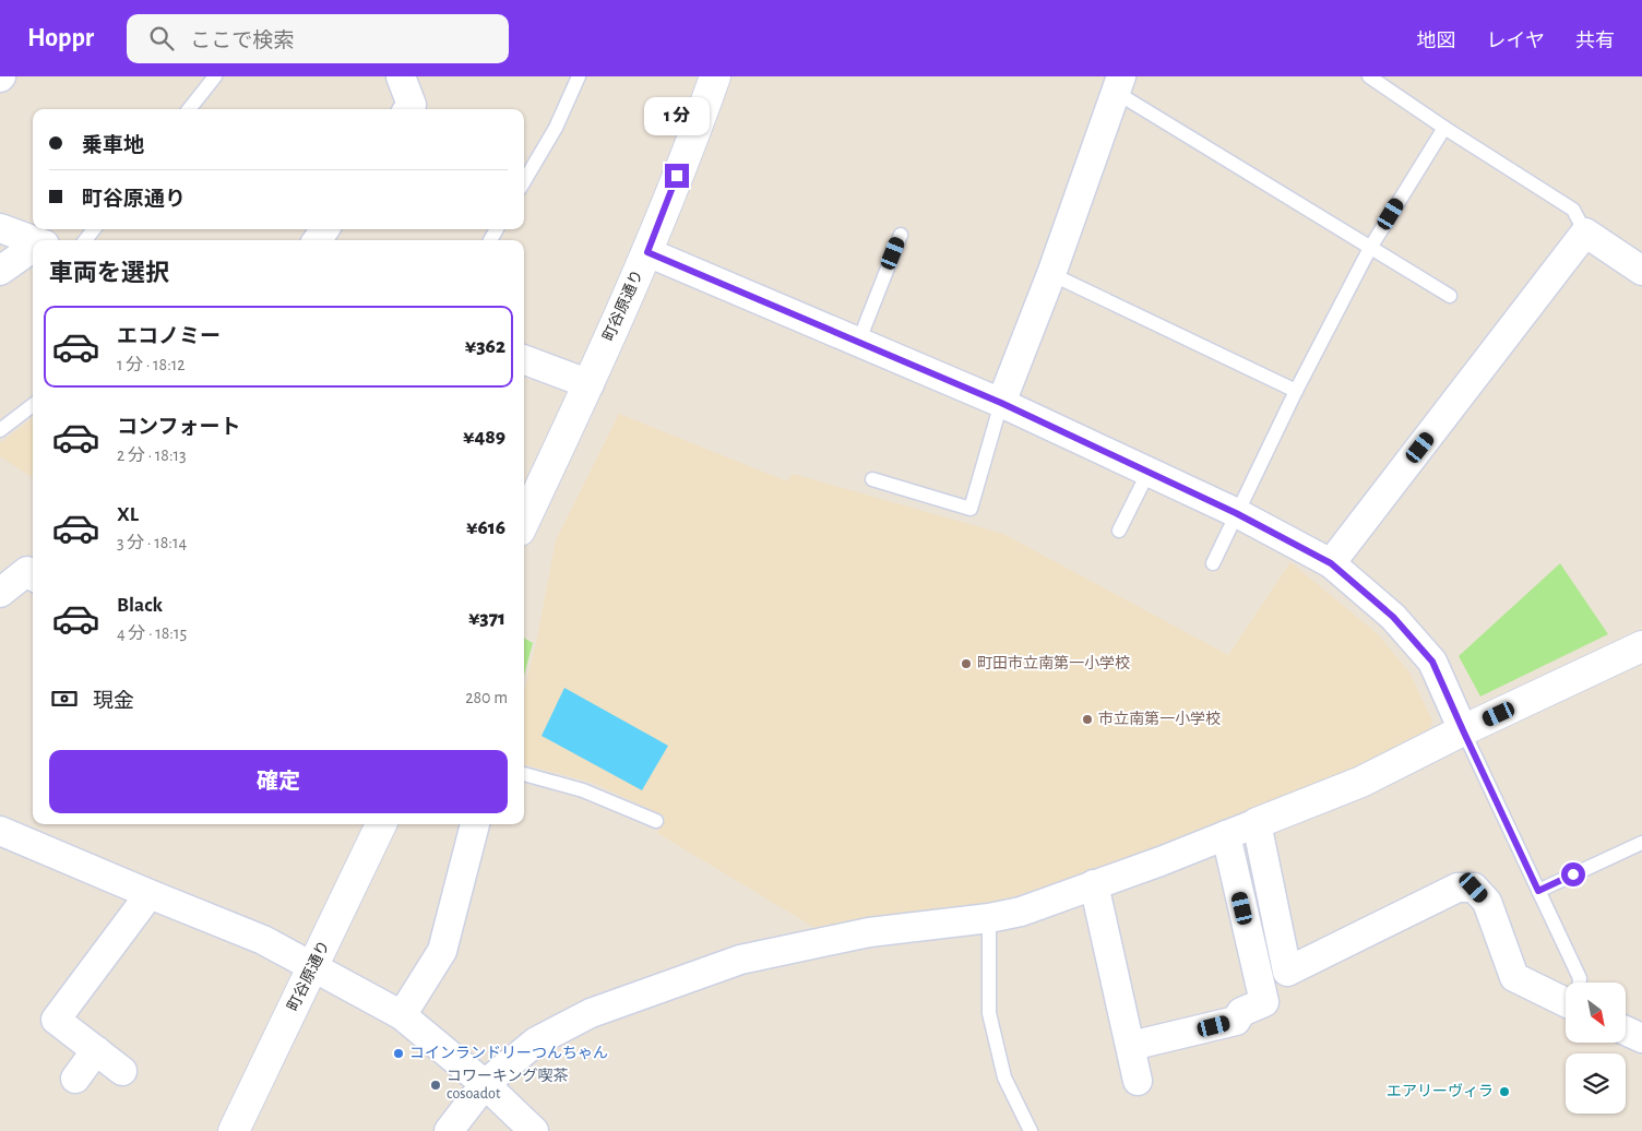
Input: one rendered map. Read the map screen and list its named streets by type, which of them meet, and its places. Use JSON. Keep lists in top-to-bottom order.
{
  "streets": {
    "street": ["町谷原通り"]
  },
  "places": [
    "町田市立南第一小学校",
    "市立南第一小学校",
    "コインランドリーつんちゃん",
    "コワーキング喫茶 cosoadot",
    "エアリーヴィラ"
  ],
  "north": "bottom right",
  "page": {
    "header": "Hoppr",
    "search": "ここで検索",
    "nav": ["地図", "レイヤ", "共有"],
    "bubble": "1 分",
    "banner": ["乗車地", "町谷原通り"],
    "heading": "車両を選択",
    "list": [
      {
        "name": "エコノミー",
        "note": "1 分 · 18:12",
        "value": "¥362"
      },
      {
        "name": "コンフォート",
        "note": "2 分 · 18:13",
        "value": "¥489"
      },
      {
        "name": "XL",
        "note": "3 分 · 18:14",
        "value": "¥616"
      },
      {
        "name": "Black",
        "note": "4 分 · 18:15",
        "value": "¥371"
      }
    ],
    "pay": ["現金", "280 m"],
    "buttons": "確定"
  }
}
